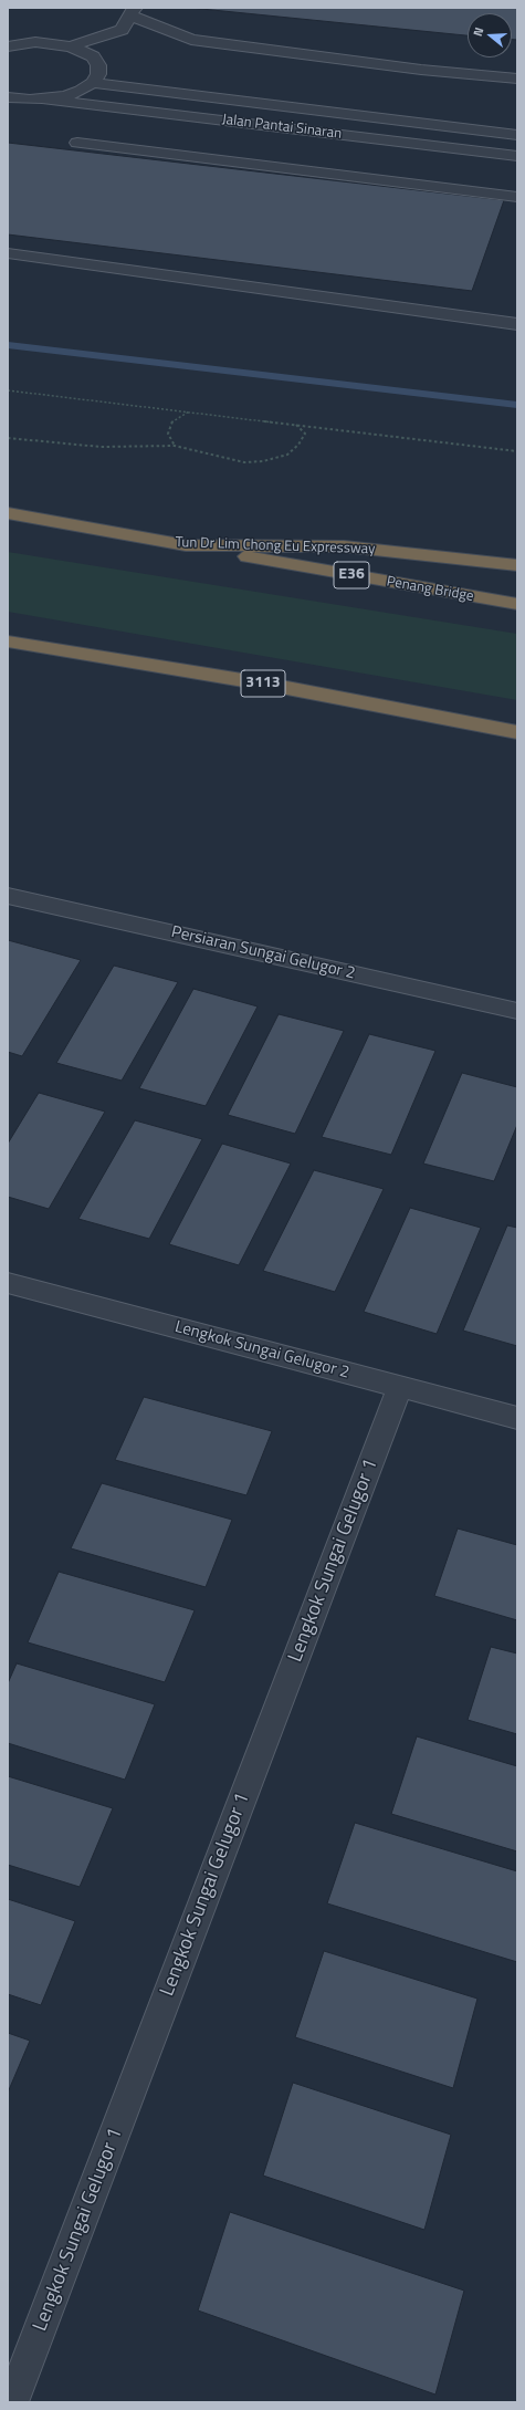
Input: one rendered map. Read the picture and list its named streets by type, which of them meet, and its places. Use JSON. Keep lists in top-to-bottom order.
{
  "streets": {
    "highway": [
      "Tun Dr Lim Chong Eu Expressway",
      "E36",
      "Penang Bridge",
      "3113"
    ],
    "street": [
      "Jalan Pantai Sinaran",
      "Persiaran Sungai Gelugor 2",
      "Lengkok Sungai Gelugor 2",
      "Lengkok Sungai Gelugor 1"
    ]
  },
  "crossings": [
    ["Tun Dr Lim Chong Eu Expressway", "Penang Bridge"],
    ["Lengkok Sungai Gelugor 2", "Lengkok Sungai Gelugor 1"]
  ],
  "north": "left"
}
